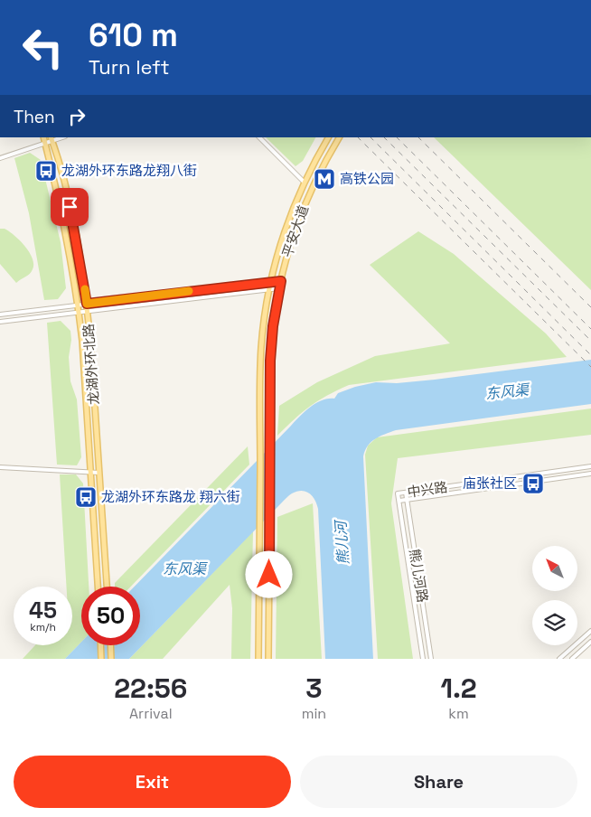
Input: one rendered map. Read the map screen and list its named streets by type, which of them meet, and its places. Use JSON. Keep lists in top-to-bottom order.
{
  "streets": {
    "main road": ["平安大道", "龙湖外环北路"],
    "street": ["中兴路", "熊儿河路"]
  },
  "crossings": [
    ["中兴路", "熊儿河路"]
  ],
  "water": ["东风渠", "熊儿河"],
  "places": {
    "bus stop": ["龙湖外环东路龙翔八街", "庙张社区", "龙湖外环东路龙 翔六街"],
    "metro station": ["高铁公园"]
  },
  "north": "top left",
  "page": {
    "turn": ["610 m", "Turn left"],
    "then": "Then",
    "speed": "45 km/h",
    "limit": "50",
    "eta": [
      "22:56",
      "Arrival",
      "3",
      "min",
      "1.2",
      "km"
    ],
    "buttons": ["Exit", "Share"]
  }
}
